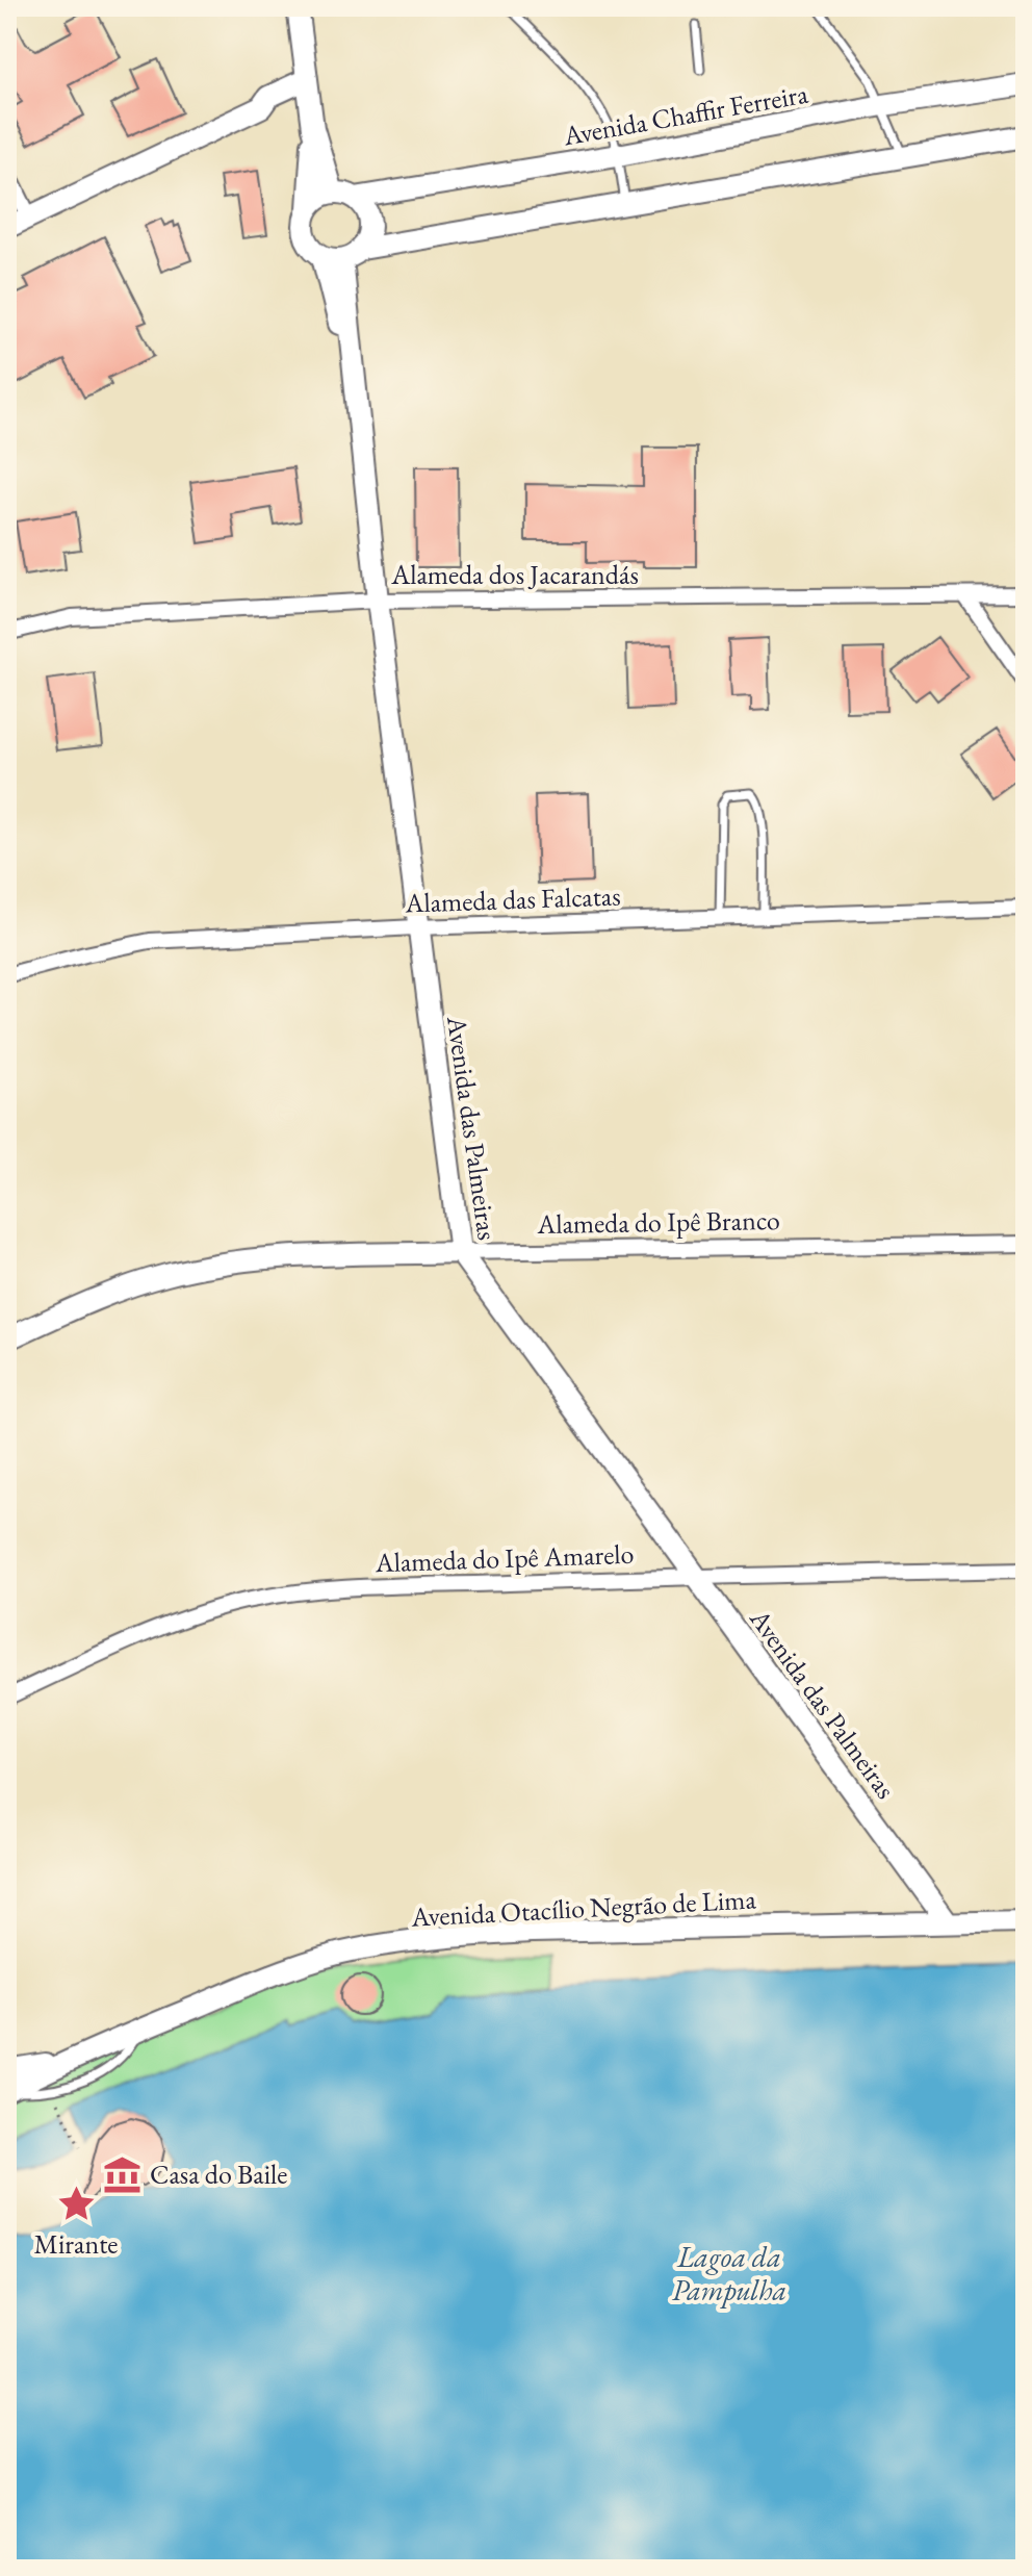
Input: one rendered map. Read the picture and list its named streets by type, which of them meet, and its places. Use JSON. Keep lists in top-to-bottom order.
{
  "streets": {
    "street": [
      "Avenida Chaffir Ferreira",
      "Alameda dos Jacarandás",
      "Alameda das Falcatas",
      "Avenida das Palmeiras",
      "Alameda do Ipê Branco",
      "Alameda do Ipê Amarelo",
      "Avenida Otacílio Negrão de Lima"
    ]
  },
  "crossings": [
    ["Avenida Chaffir Ferreira", "Avenida das Palmeiras"],
    ["Alameda dos Jacarandás", "Avenida das Palmeiras"],
    ["Alameda das Falcatas", "Avenida das Palmeiras"],
    ["Avenida das Palmeiras", "Alameda do Ipê Branco"],
    ["Avenida das Palmeiras", "Alameda do Ipê Amarelo"],
    ["Avenida das Palmeiras", "Avenida Otacílio Negrão de Lima"]
  ],
  "water": ["Lagoa da Pampulha"],
  "places": {
    "museum": ["Casa do Baile"],
    "place": ["Mirante"]
  }
}
